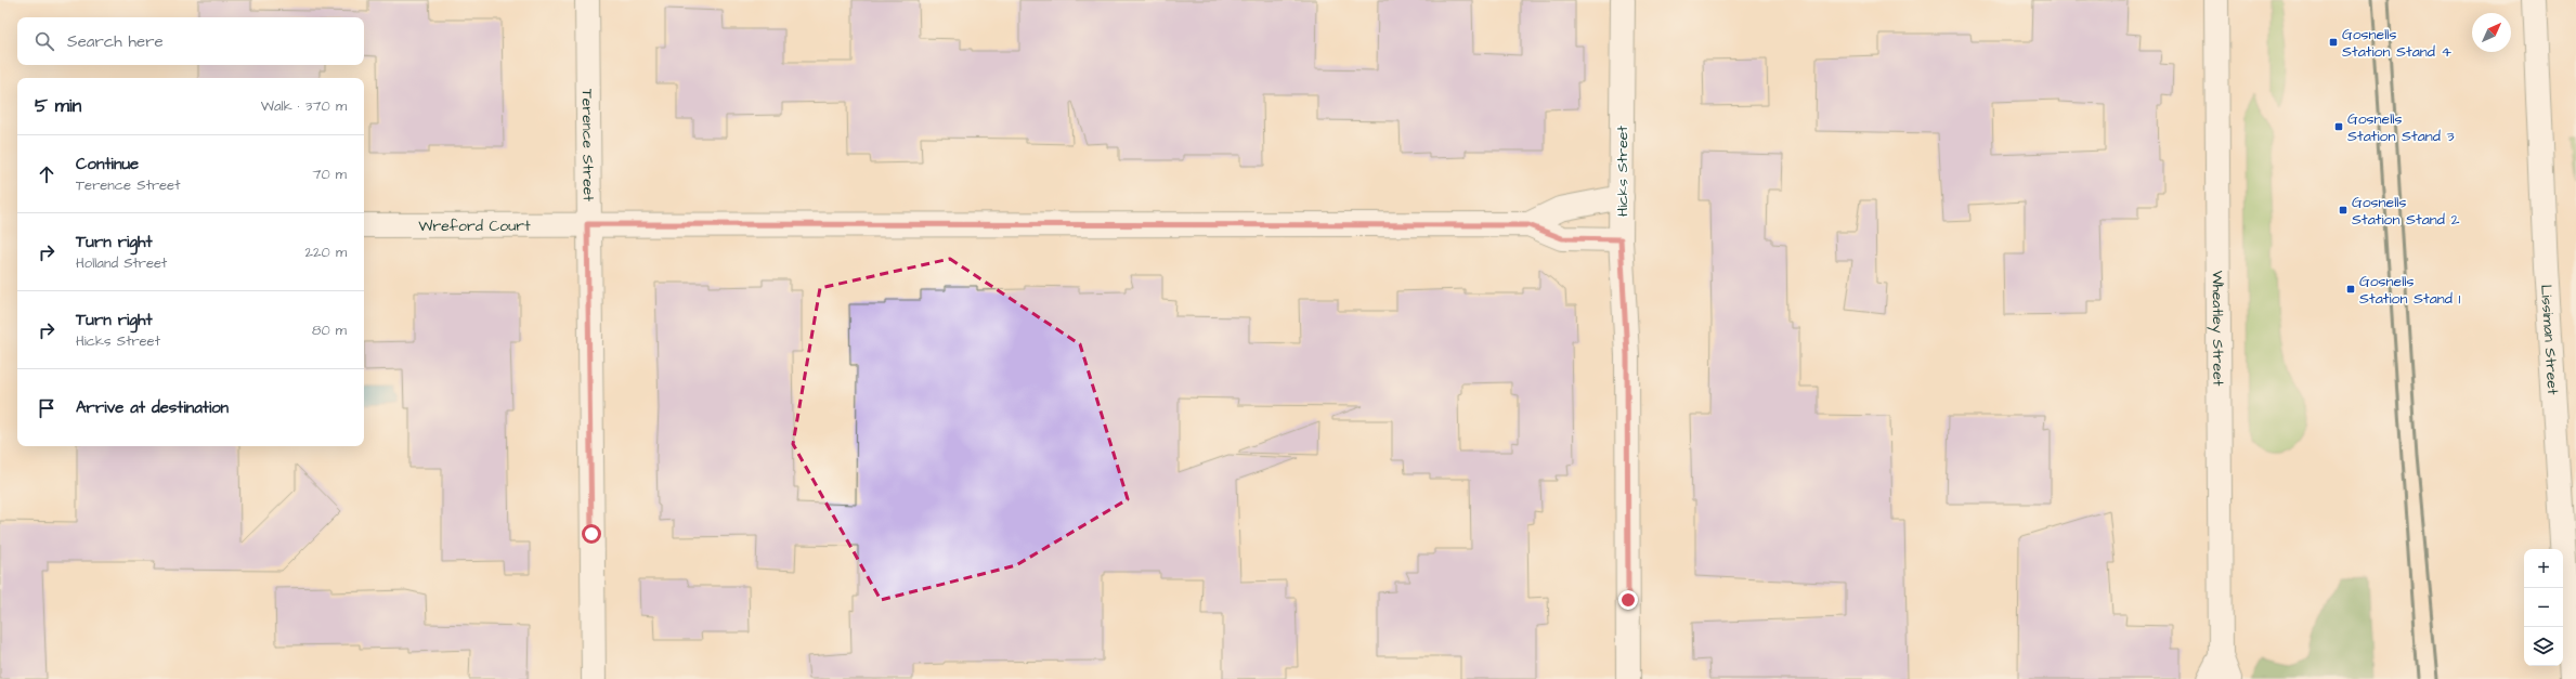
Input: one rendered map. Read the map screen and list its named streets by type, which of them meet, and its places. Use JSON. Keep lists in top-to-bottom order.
{
  "streets": {
    "street": [
      "Terence Street",
      "Hicks Street",
      "Wreford Court",
      "Wheatley Street",
      "Lissiman Street"
    ]
  },
  "crossings": [
    ["Terence Street", "Wreford Court"]
  ],
  "places": {
    "transit": [
      "Gosnells Station Stand 4",
      "Gosnells Station Stand 3",
      "Gosnells Station Stand 2",
      "Gosnells Station Stand 1"
    ]
  },
  "north": "top right",
  "page": {
    "search": "Search here",
    "heading": ["5 min", "Walk · 370 m"],
    "list": [
      ["Continue", "Terence Street", "70 m"],
      ["Turn right", "Holland Street", "220 m"],
      ["Turn right", "Hicks Street", "80 m"],
      "Arrive at destination"
    ],
    "map_buttons": ["+", "−"]
  }
}
